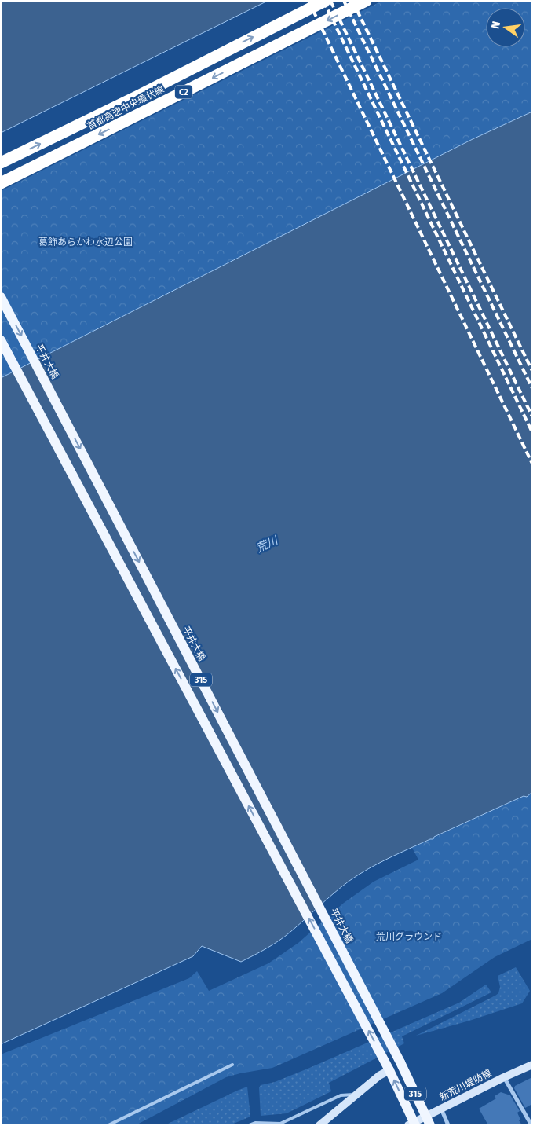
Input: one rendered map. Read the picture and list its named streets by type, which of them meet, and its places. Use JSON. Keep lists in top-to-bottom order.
{
  "streets": {
    "highway": ["C2", "首都高速中央環状線"],
    "main road": ["平井大橋", "315", "新荒川堤防線"]
  },
  "water": ["荒川"],
  "parks": ["葛飾あらかわ水辺公園", "荒川グラウンド"],
  "north": "left"
}
